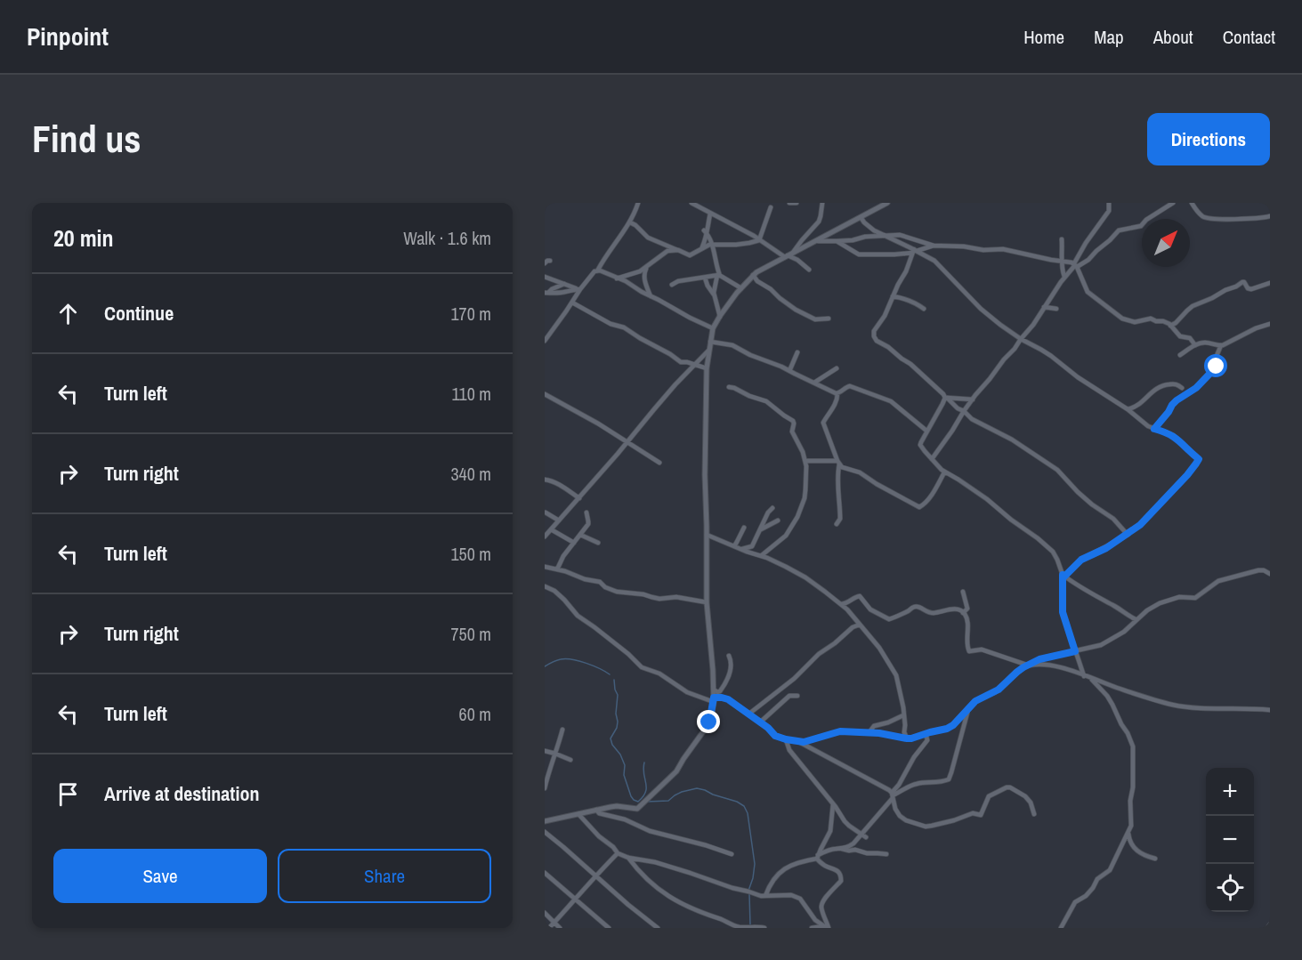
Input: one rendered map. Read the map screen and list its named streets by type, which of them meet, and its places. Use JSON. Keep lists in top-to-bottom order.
{
  "north": "top right",
  "page": {
    "header": "Pinpoint",
    "nav": [
      "Home",
      "Map",
      "About",
      "Contact"
    ],
    "buttons": [
      "Directions",
      ["Save", "Share"]
    ],
    "title": "Find us",
    "heading": ["20 min", "Walk · 1.6 km"],
    "list": [
      ["Continue", "170 m"],
      ["Turn left", "110 m"],
      ["Turn right", "340 m"],
      ["Turn left", "150 m"],
      ["Turn right", "750 m"],
      ["Turn left", "60 m"],
      "Arrive at destination"
    ],
    "map_buttons": ["+", "−"]
  }
}
